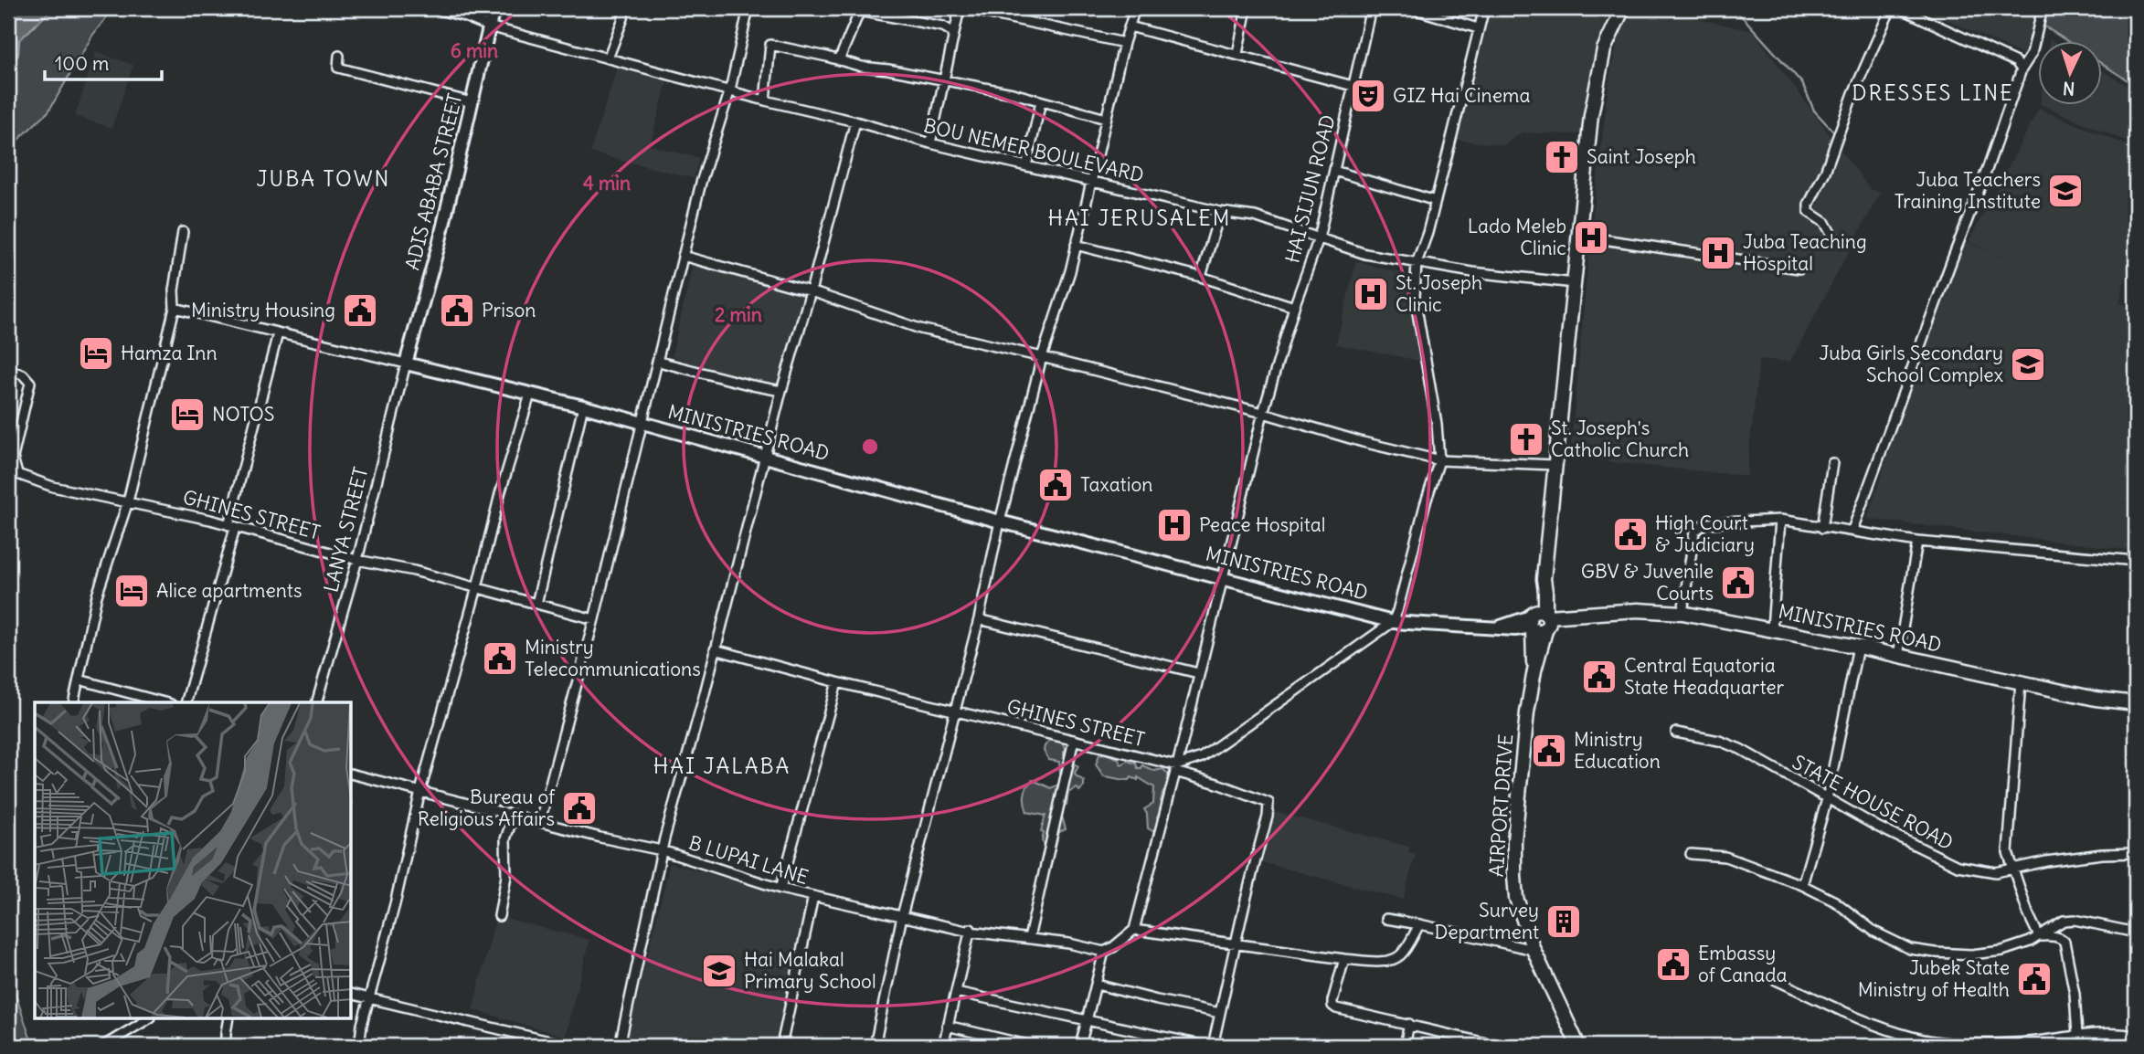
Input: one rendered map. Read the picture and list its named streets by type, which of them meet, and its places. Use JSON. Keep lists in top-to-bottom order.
{
  "streets": {
    "main road": ["MINISTRIES ROAD", "AIRPORT DRIVE"],
    "street": [
      "BOU NEMER BOULEVARD",
      "ADIS ABABA STREET",
      "HAI SIJUN ROAD",
      "GHINES STREET",
      "LANYA STREET",
      "STATE HOUSE ROAD",
      "B LUPAI LANE"
    ]
  },
  "crossings": [
    ["BOU NEMER BOULEVARD", "ADIS ABABA STREET"],
    ["BOU NEMER BOULEVARD", "HAI SIJUN ROAD"],
    ["BOU NEMER BOULEVARD", "AIRPORT DRIVE"],
    ["ADIS ABABA STREET", "MINISTRIES ROAD"],
    ["ADIS ABABA STREET", "LANYA STREET"],
    ["HAI SIJUN ROAD", "MINISTRIES ROAD"],
    ["HAI SIJUN ROAD", "GHINES STREET"],
    ["MINISTRIES ROAD", "LANYA STREET"],
    ["MINISTRIES ROAD", "AIRPORT DRIVE"],
    ["GHINES STREET", "LANYA STREET"]
  ],
  "districts": [
    "DRESSES LINE",
    "JUBA TOWN",
    "HAI JERUSALEM",
    "HAI JALABA"
  ],
  "places": {
    "theatre": ["GIZ Hai Cinema"],
    "church": ["Saint Joseph", "St. Joseph's Catholic Church"],
    "school or university": ["Juba Teachers Training Institute", "Juba Girls Secondary School Complex", "Hai Malakal Primary School"],
    "hospital": [
      "Lado Meleb Clinic",
      "Juba Teaching Hospital",
      "St. Joseph Clinic",
      "Peace Hospital"
    ],
    "public building": [
      "Ministry Housing",
      "Prison",
      "Taxation",
      "High Court & Judiciary",
      "GBV & Juvenile Courts",
      "Ministry Telecommunications",
      "Central Equatoria State Headquarter",
      "Ministry Education",
      "Bureau of Religious Affairs",
      "Embassy of Canada",
      "Jubek State Ministry of Health"
    ],
    "hotel": ["Hamza Inn", "NOTOS", "Alice apartments"],
    "building": ["Survey Department"]
  },
  "scale_bar": "100 m",
  "north": "bottom",
  "rings": ["6 min", "4 min", "2 min"]
}
